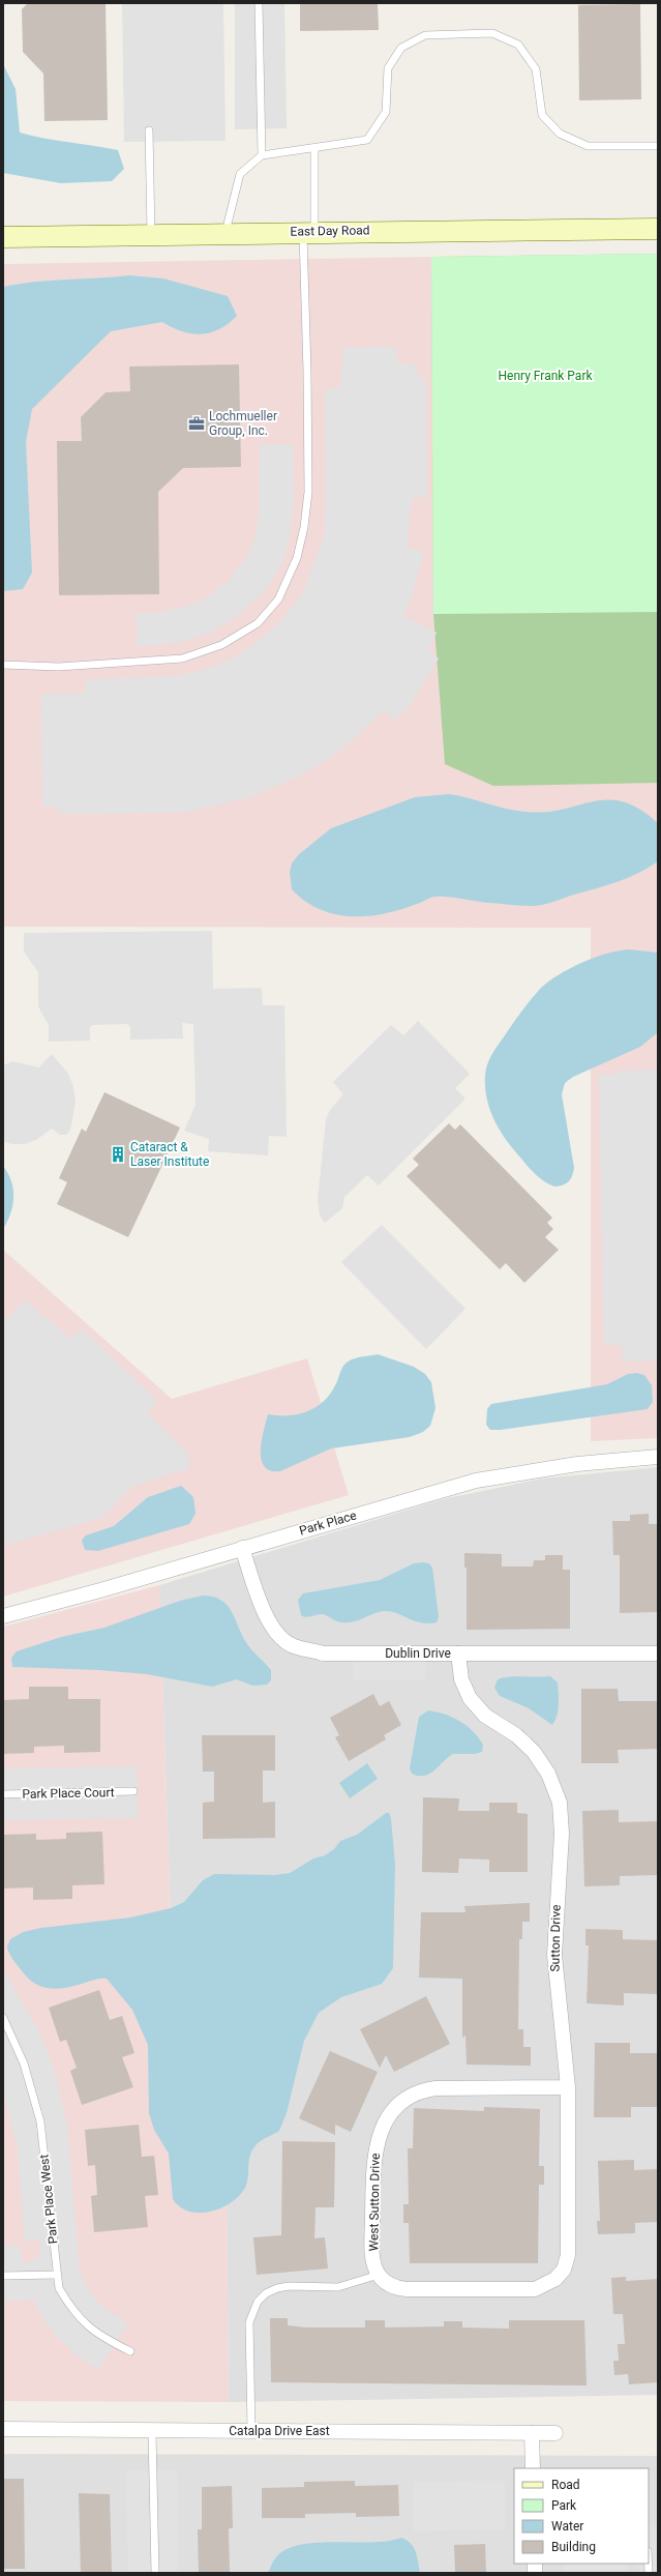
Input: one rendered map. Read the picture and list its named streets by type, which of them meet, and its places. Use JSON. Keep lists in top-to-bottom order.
{
  "streets": {
    "main road": ["East Day Road"],
    "street": [
      "Park Place",
      "Dublin Drive",
      "Sutton Drive",
      "West Sutton Drive",
      "Catalpa Drive East"
    ],
    "lane": ["Park Place Court", "Park Place West"]
  },
  "crossings": [
    ["Park Place", "Dublin Drive"],
    ["Dublin Drive", "Sutton Drive"],
    ["Sutton Drive", "West Sutton Drive"]
  ],
  "parks": ["Henry Frank Park"],
  "places": {
    "office": ["Lochmueller Group, Inc."],
    "building": ["Cataract & Laser Institute"]
  },
  "legend": [
    "Road",
    "Park",
    "Water",
    "Building"
  ]
}
